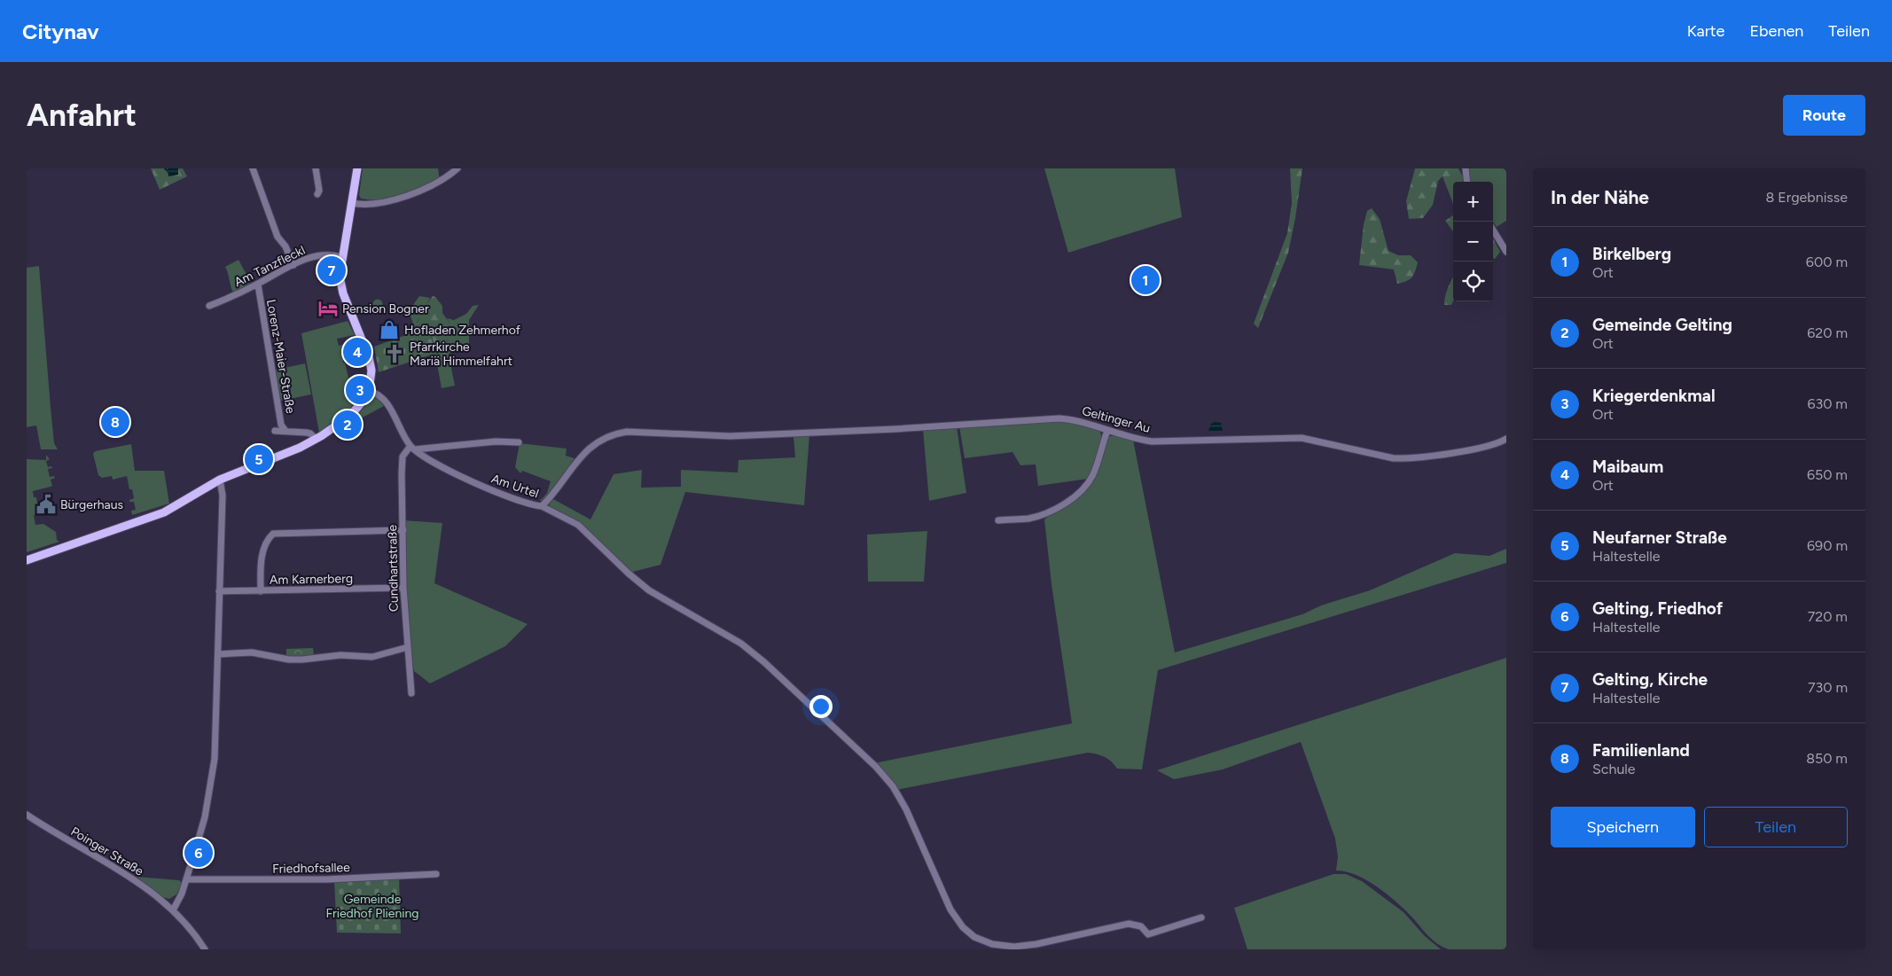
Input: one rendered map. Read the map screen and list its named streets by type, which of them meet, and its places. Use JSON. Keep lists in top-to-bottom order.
{
  "streets": {
    "street": [
      "Am Tanzfleckl",
      "Lorenz-Maier-Straße",
      "Geltinger Au",
      "Am Urtel",
      "Cundhartstraße",
      "Am Karnerberg",
      "Poinger Straße",
      "Friedhofsallee"
    ]
  },
  "crossings": [
    ["Am Tanzfleckl", "Lorenz-Maier-Straße"],
    ["Geltinger Au", "Am Urtel"],
    ["Am Urtel", "Cundhartstraße"],
    ["Cundhartstraße", "Am Karnerberg"]
  ],
  "parks": ["Gemeinde Friedhof Pliening"],
  "places": {
    "hotel": ["Pension Bogner"],
    "shop": ["Hofladen Zehmerhof"],
    "church": ["Pfarrkirche Mariä Himmelfahrt"],
    "public building": ["Bürgerhaus"]
  },
  "page": {
    "header": "Citynav",
    "nav": ["Karte", "Ebenen", "Teilen"],
    "buttons": [
      "Route",
      ["Speichern", "Teilen"]
    ],
    "title": "Anfahrt",
    "heading": ["In der Nähe", "8 Ergebnisse"],
    "map_buttons": ["+", "−"],
    "list": [
      {
        "mark": "1",
        "name": "Birkelberg",
        "note": "Ort",
        "value": "600 m"
      },
      {
        "mark": "2",
        "name": "Gemeinde Gelting",
        "note": "Ort",
        "value": "620 m"
      },
      {
        "mark": "3",
        "name": "Kriegerdenkmal",
        "note": "Ort",
        "value": "630 m"
      },
      {
        "mark": "4",
        "name": "Maibaum",
        "note": "Ort",
        "value": "650 m"
      },
      {
        "mark": "5",
        "name": "Neufarner Straße",
        "note": "Haltestelle",
        "value": "690 m"
      },
      {
        "mark": "6",
        "name": "Gelting, Friedhof",
        "note": "Haltestelle",
        "value": "720 m"
      },
      {
        "mark": "7",
        "name": "Gelting, Kirche",
        "note": "Haltestelle",
        "value": "730 m"
      },
      {
        "mark": "8",
        "name": "Familienland",
        "note": "Schule",
        "value": "850 m"
      }
    ],
    "pins": [
      "7",
      "1",
      "4",
      "3",
      "8",
      "2",
      "5",
      "6"
    ]
  }
}
